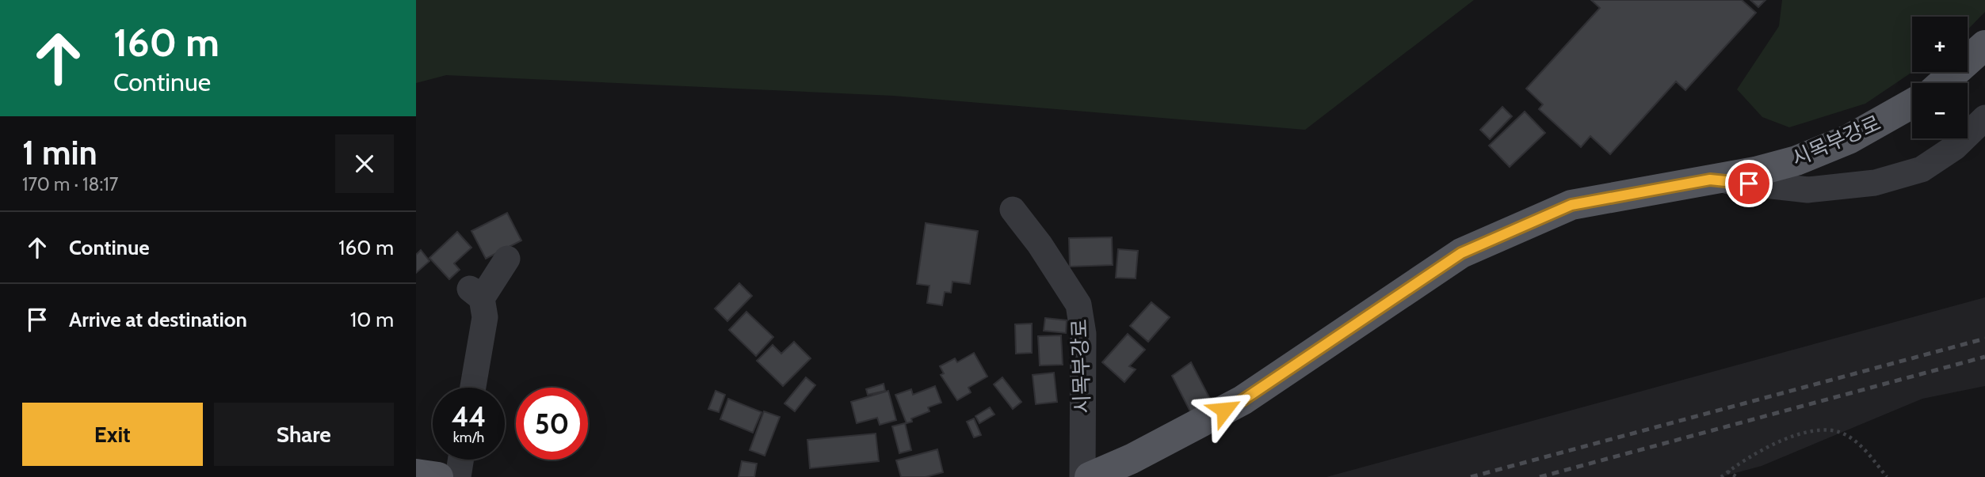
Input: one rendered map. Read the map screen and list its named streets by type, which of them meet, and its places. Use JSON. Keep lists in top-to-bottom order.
{
  "streets": {
    "main road": ["시목부강로"]
  },
  "page": {
    "turn": ["160 m", "Continue"],
    "map_buttons": ["+", "−"],
    "heading": ["1 min", "170 m · 18:17"],
    "list": [
      {
        "name": "Continue",
        "value": "160 m"
      },
      {
        "name": "Arrive at destination",
        "value": "10 m"
      }
    ],
    "speed": "44 km/h",
    "limit": "50",
    "buttons": ["Exit", "Share"]
  }
}
